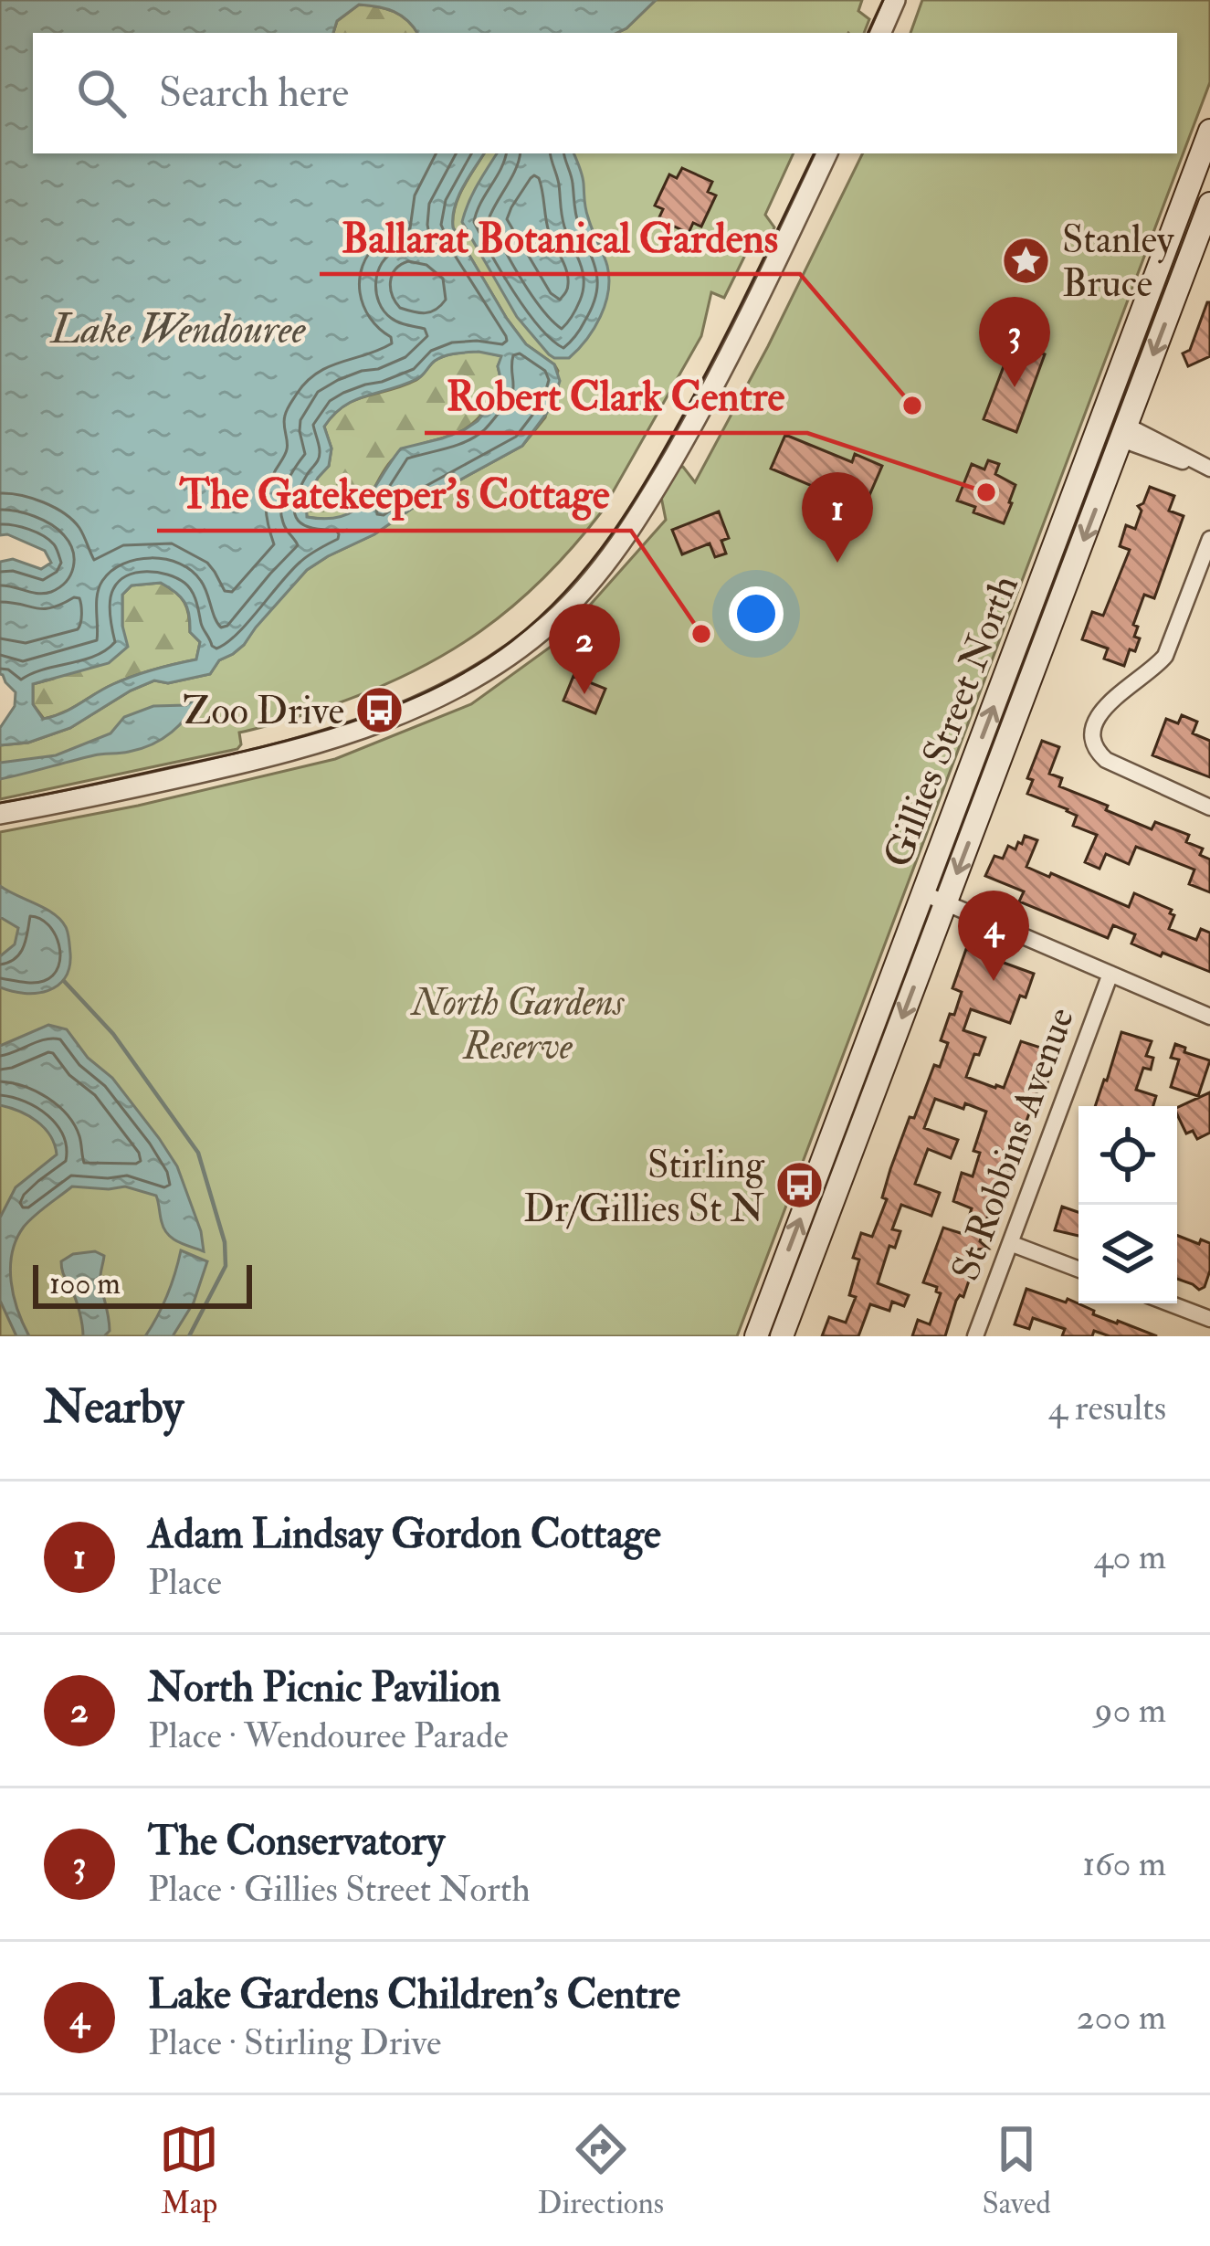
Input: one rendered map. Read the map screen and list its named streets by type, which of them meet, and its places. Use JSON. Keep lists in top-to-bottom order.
{
  "streets": {
    "main road": ["Gillies Street North"],
    "street": ["St Robbins Avenue"]
  },
  "water": ["Lake Wendouree"],
  "parks": ["North Gardens Reserve"],
  "places": {
    "place": ["Stanley Bruce"],
    "other": ["Ballarat Botanical Gardens", "Robert Clark Centre", "The Gatekeeper's Cottage"],
    "bus stop": ["Zoo Drive", "Stirling Dr/Gillies St N"]
  },
  "scale_bar": "100 m",
  "page": {
    "search": "Search here",
    "pins": [
      "3",
      "1",
      "2",
      "4"
    ],
    "scale": "100 m",
    "heading": ["Nearby", "4 results"],
    "list": [
      {
        "mark": "1",
        "name": "Adam Lindsay Gordon Cottage",
        "note": "Place",
        "value": "40 m"
      },
      {
        "mark": "2",
        "name": "North Picnic Pavilion",
        "note": "Place · Wendouree Parade",
        "value": "90 m"
      },
      {
        "mark": "3",
        "name": "The Conservatory",
        "note": "Place · Gillies Street North",
        "value": "160 m"
      },
      {
        "mark": "4",
        "name": "Lake Gardens Children's Centre",
        "note": "Place · Stirling Drive",
        "value": "200 m"
      }
    ],
    "nav": ["Map", "Directions", "Saved"]
  }
}
